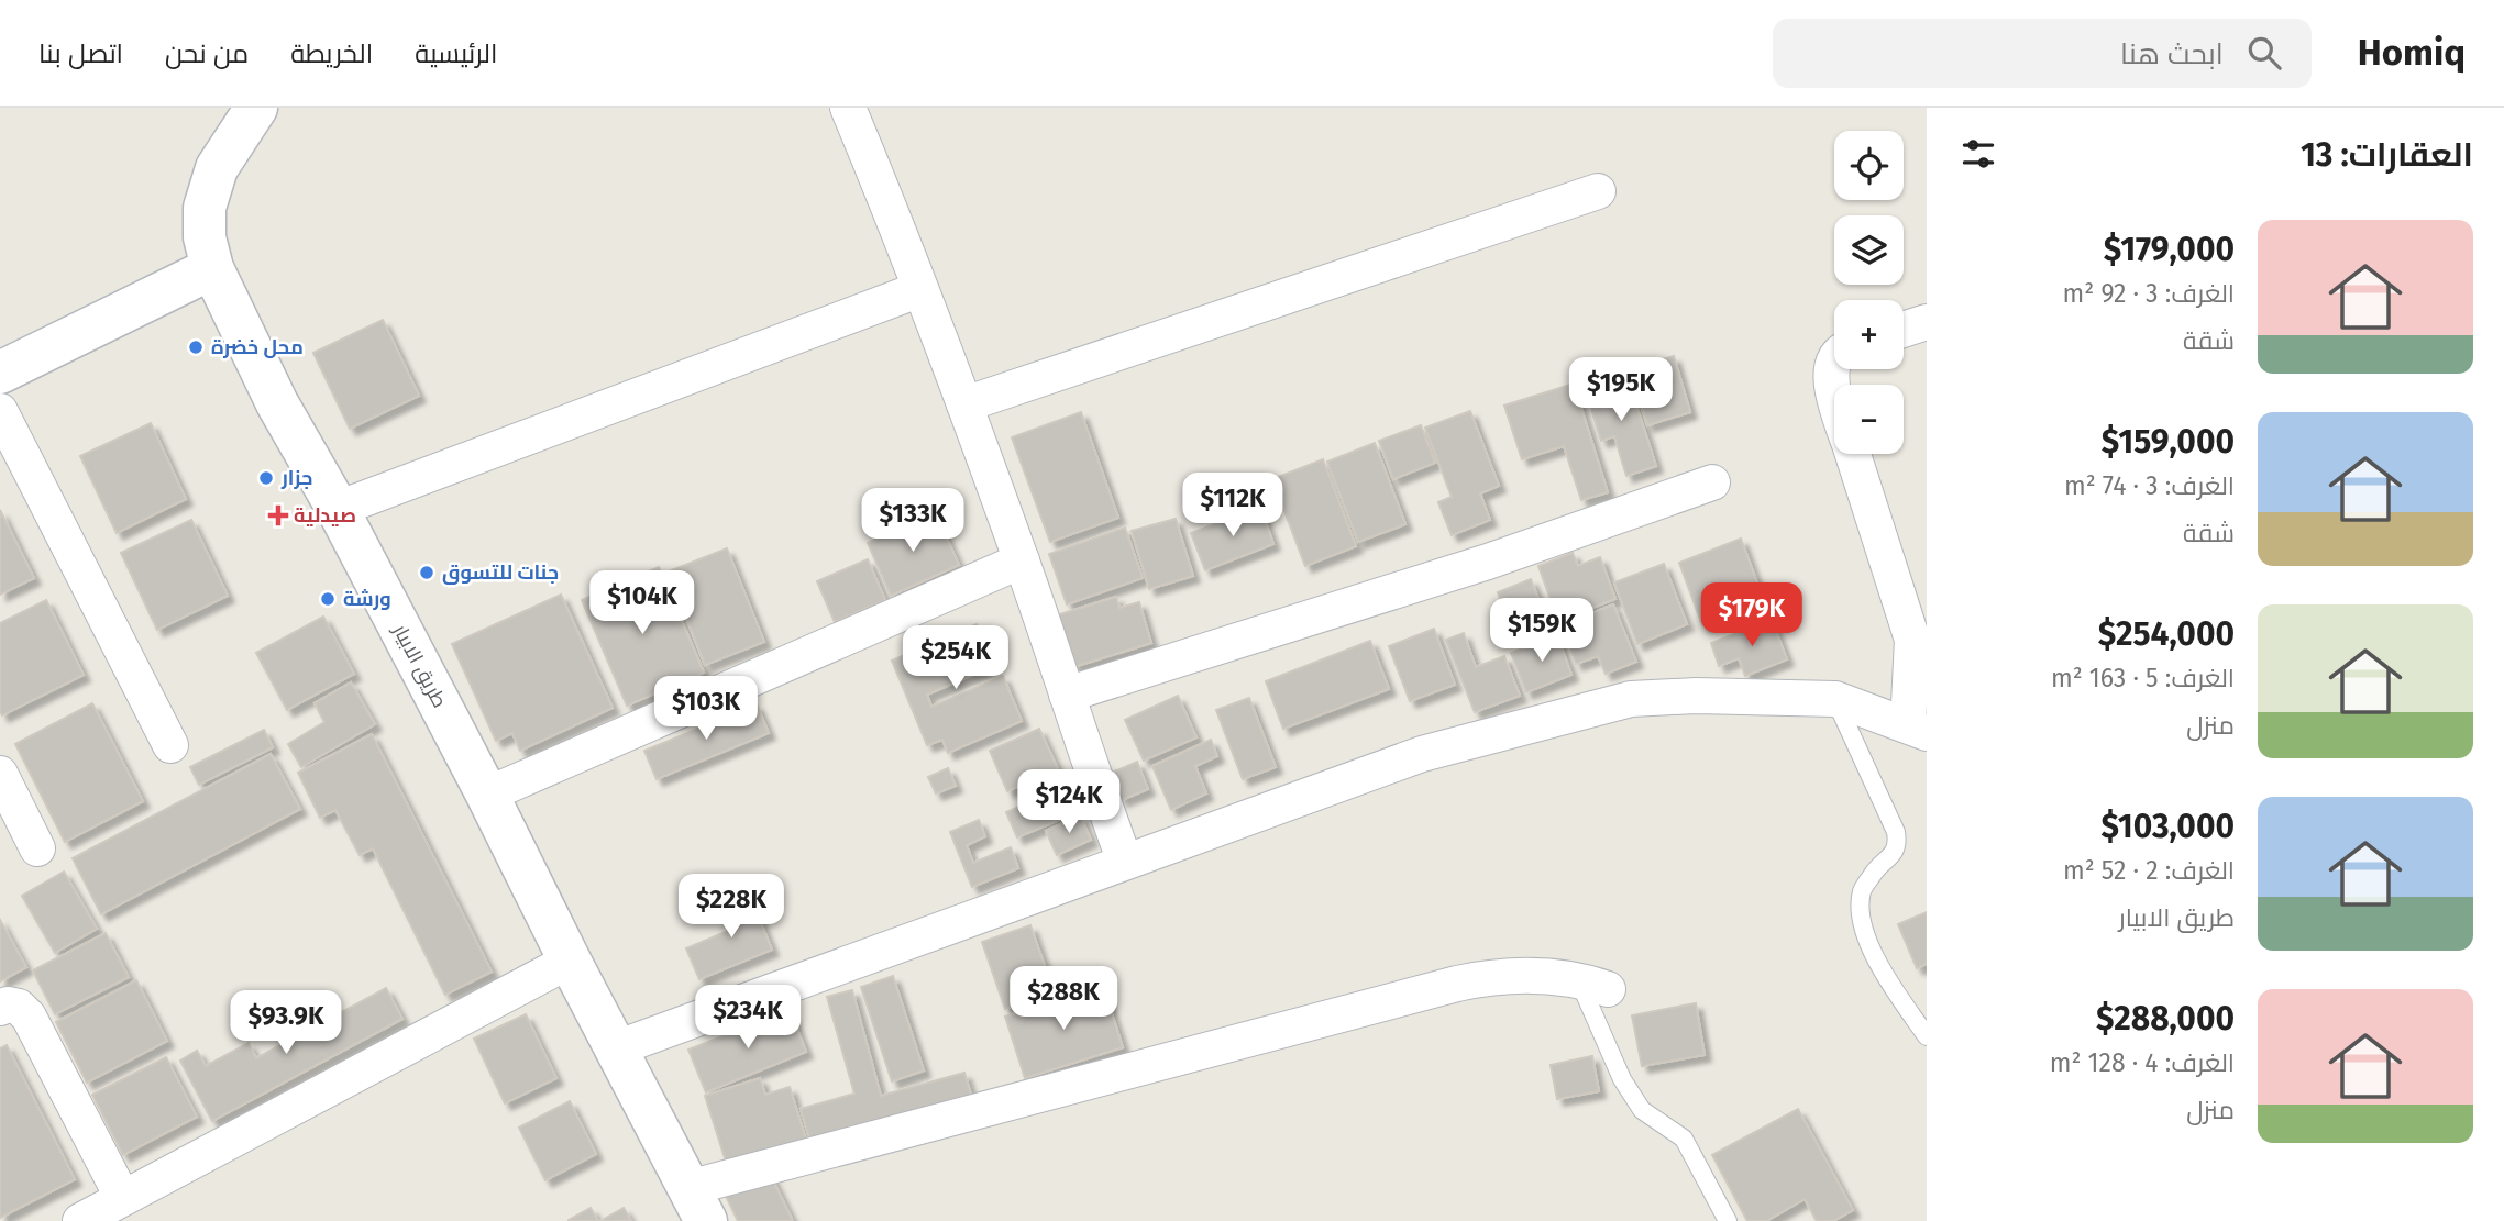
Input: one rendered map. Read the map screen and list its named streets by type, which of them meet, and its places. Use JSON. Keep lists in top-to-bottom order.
{
  "streets": {
    "main road": ["طريق الابيار"]
  },
  "places": {
    "other": [
      "محل خضرة",
      "جزار",
      "جنات للتسوق",
      "ورشة"
    ],
    "health": ["صيدلية"]
  },
  "page": {
    "header": "Homiq",
    "search": "ابحث هنا",
    "nav": [
      "الرئيسية",
      "الخريطة",
      "من نحن",
      "اتصل بنا"
    ],
    "heading": "العقارات: 13",
    "map_buttons": ["+", "−"],
    "list": [
      {
        "name": "$179,000",
        "note": "الغرف: 3 · 92 m² · شقة"
      },
      {
        "name": "$159,000",
        "note": "الغرف: 3 · 74 m² · شقة"
      },
      {
        "name": "$254,000",
        "note": "الغرف: 5 · 163 m² · منزل"
      },
      {
        "name": "$103,000",
        "note": "الغرف: 2 · 52 m² · طريق الابيار"
      },
      {
        "name": "$288,000",
        "note": "الغرف: 4 · 128 m² · منزل"
      }
    ],
    "price": [
      "$195K",
      "$112K",
      "$133K",
      "$104K",
      "$179K",
      "$159K",
      "$254K",
      "$103K",
      "$124K",
      "$228K",
      "$288K",
      "$234K",
      "$93.9K"
    ]
  }
}
